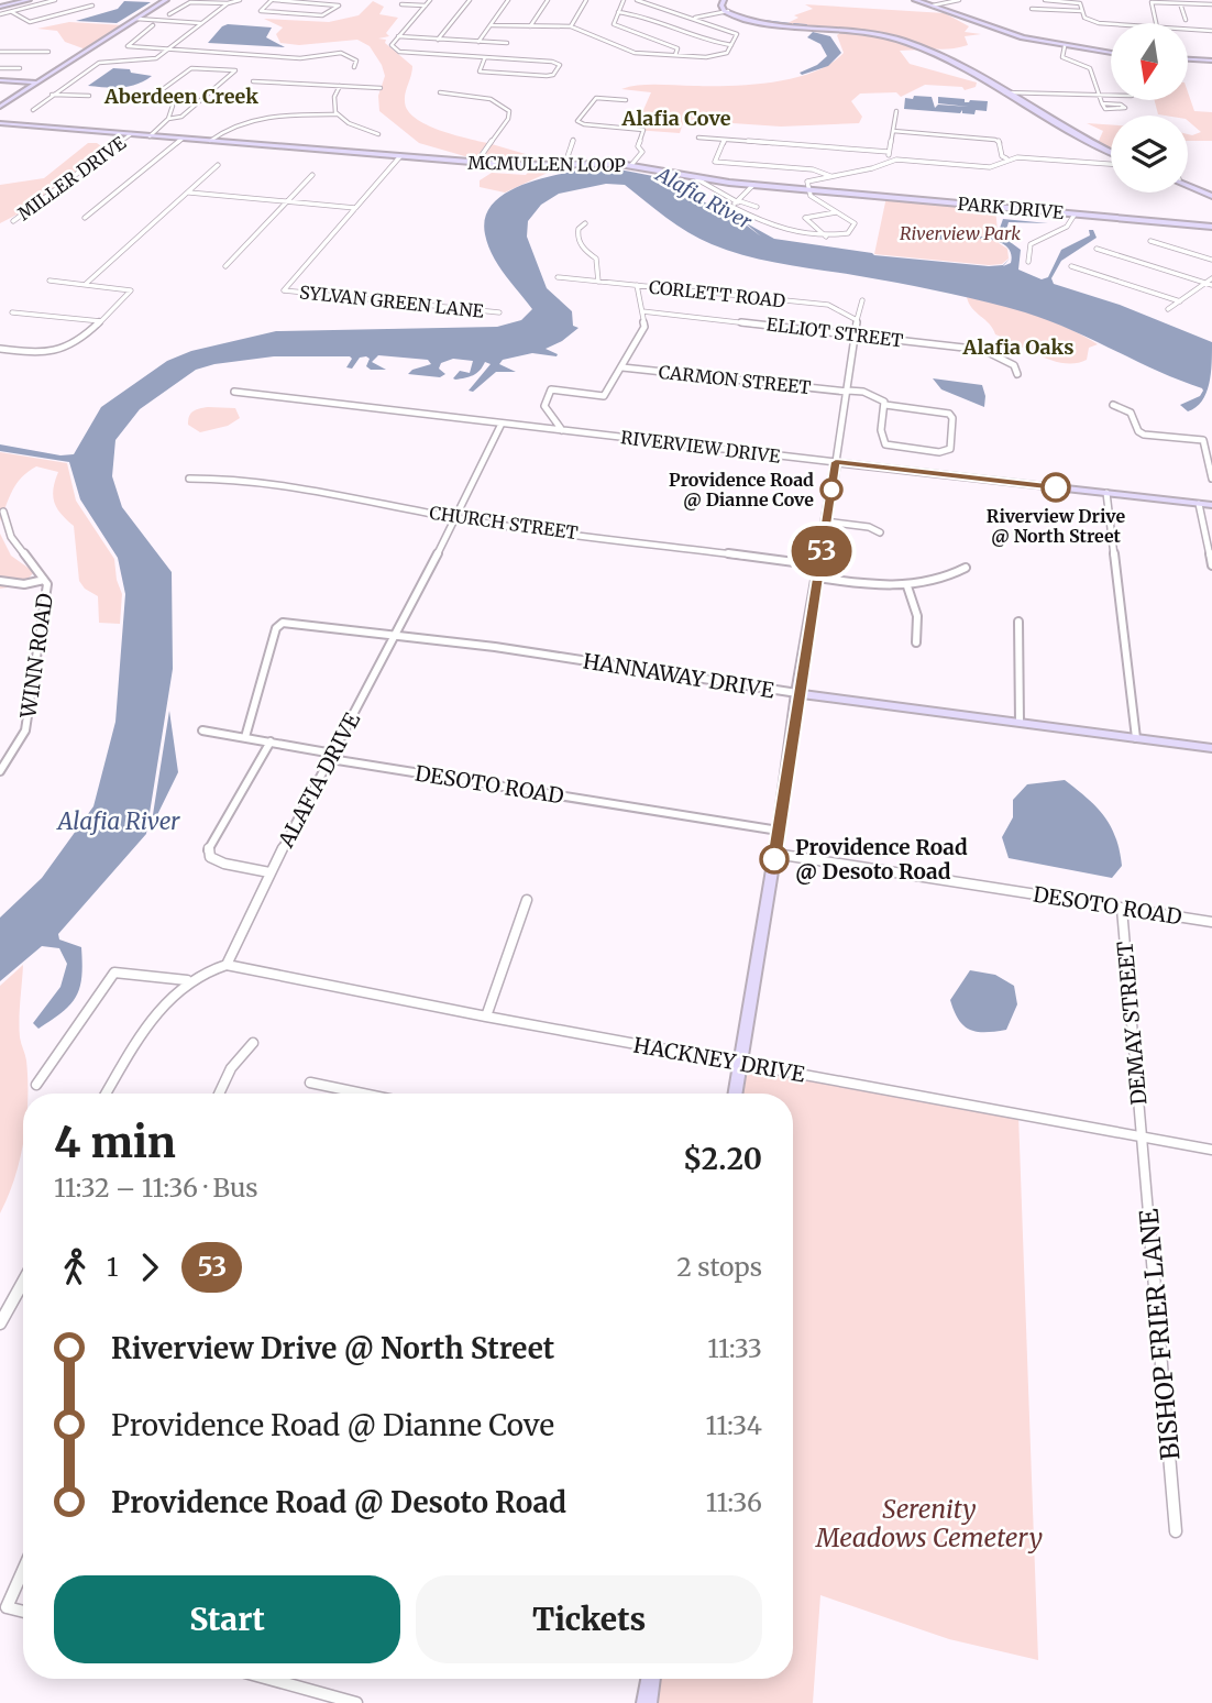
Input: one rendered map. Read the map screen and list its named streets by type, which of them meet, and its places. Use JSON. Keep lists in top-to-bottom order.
{
  "streets": {
    "street": [
      "MCMULLEN LOOP",
      "MILLER DRIVE",
      "PARK DRIVE",
      "CORLETT ROAD",
      "SYLVAN GREEN LANE",
      "ELLIOT STREET",
      "CARMON STREET",
      "RIVERVIEW DRIVE",
      "CHURCH STREET",
      "WINN ROAD",
      "HANNAWAY DRIVE",
      "ALAFIA DRIVE",
      "DESOTO ROAD",
      "DEMAY STREET",
      "HACKNEY DRIVE",
      "BISHOP FRIER LANE"
    ]
  },
  "crossings": [
    ["MCMULLEN LOOP", "MILLER DRIVE"],
    ["MCMULLEN LOOP", "PARK DRIVE"],
    ["RIVERVIEW DRIVE", "ALAFIA DRIVE"],
    ["CHURCH STREET", "ALAFIA DRIVE"],
    ["HANNAWAY DRIVE", "ALAFIA DRIVE"],
    ["HANNAWAY DRIVE", "DESOTO ROAD"],
    ["ALAFIA DRIVE", "DESOTO ROAD"],
    ["ALAFIA DRIVE", "HACKNEY DRIVE"],
    ["DESOTO ROAD", "DEMAY STREET"],
    ["DEMAY STREET", "HACKNEY DRIVE"],
    ["DEMAY STREET", "BISHOP FRIER LANE"],
    ["HACKNEY DRIVE", "BISHOP FRIER LANE"]
  ],
  "districts": ["Aberdeen Creek", "Alafia Cove", "Alafia Oaks"],
  "water": ["Alafia River"],
  "parks": ["Riverview Park", "Serenity Meadows Cemetery"],
  "places": ["Riverview Drive @ North Street", "Providence Road @ Dianne Cove", "Providence Road @ Desoto Road"],
  "lines": ["bus line 53"],
  "north": "bottom",
  "page": {
    "on_map": "53",
    "heading": ["4 min", "11:32 – 11:36 · Bus", "$2.20"],
    "legs": ["1", "53", "2 stops"],
    "list": [
      {
        "name": "Riverview Drive @ North Street",
        "value": "11:33"
      },
      {
        "name": "Providence Road @ Dianne Cove",
        "value": "11:34"
      },
      {
        "name": "Providence Road @ Desoto Road",
        "value": "11:36"
      }
    ],
    "buttons": ["Start", "Tickets"]
  }
}
